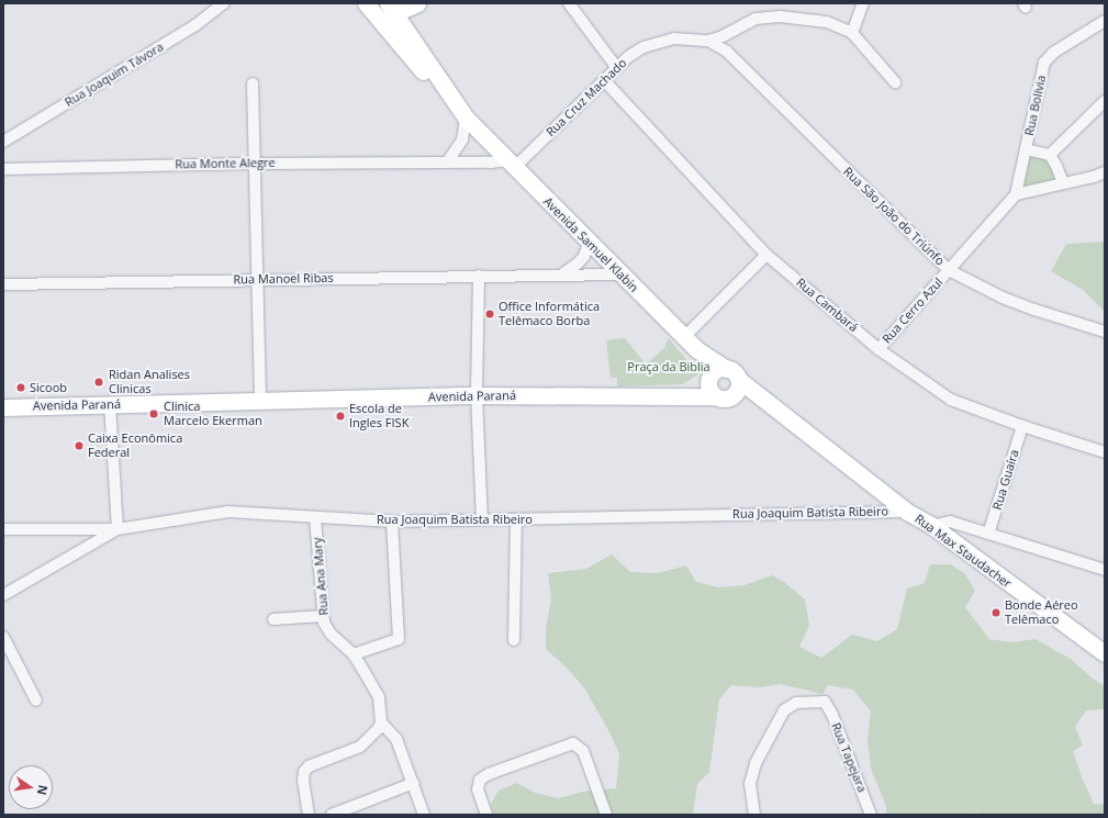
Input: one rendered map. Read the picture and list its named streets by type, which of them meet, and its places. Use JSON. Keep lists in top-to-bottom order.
{
  "streets": {
    "main road": ["Avenida Samuel Klabin", "Avenida Paraná", "Rua Max Staudacher"],
    "street": [
      "Rua Joaquim Távora",
      "Rua Cruz Machado",
      "Rua Bolívia",
      "Rua Monte Alegre",
      "Rua São João do Triúnfo",
      "Rua Manoel Ribas",
      "Rua Cambará",
      "Rua Cerro Azul",
      "Rua Guaíra",
      "Rua Joaquim Batista Ribeiro",
      "Rua Ana Mary",
      "Rua Tapejara"
    ]
  },
  "crossings": [
    ["Rua Cruz Machado", "Rua Monte Alegre"],
    ["Rua Cruz Machado", "Rua São João do Triúnfo"],
    ["Rua Cruz Machado", "Avenida Samuel Klabin"],
    ["Rua Cruz Machado", "Rua Cambará"],
    ["Rua Bolívia", "Rua Cerro Azul"],
    ["Rua Monte Alegre", "Avenida Samuel Klabin"],
    ["Rua São João do Triúnfo", "Rua Cerro Azul"],
    ["Avenida Samuel Klabin", "Rua Manoel Ribas"],
    ["Avenida Samuel Klabin", "Avenida Paraná"],
    ["Avenida Samuel Klabin", "Rua Joaquim Batista Ribeiro"],
    ["Avenida Samuel Klabin", "Rua Max Staudacher"],
    ["Rua Cambará", "Rua Cerro Azul"],
    ["Rua Cambará", "Rua Guaíra"],
    ["Rua Joaquim Batista Ribeiro", "Rua Max Staudacher"],
    ["Rua Joaquim Batista Ribeiro", "Rua Ana Mary"]
  ],
  "parks": ["Praça da Biblia"],
  "places": [
    "Office Informática Telêmaco Borba",
    "Ridan Analises Clinicas",
    "Sicoob",
    "Clinica Marcelo Ekerman",
    "Escola de Ingles FISK",
    "Caixa Econômica Federal",
    "Bonde Aéreo Telêmaco"
  ],
  "north": "right"
}
